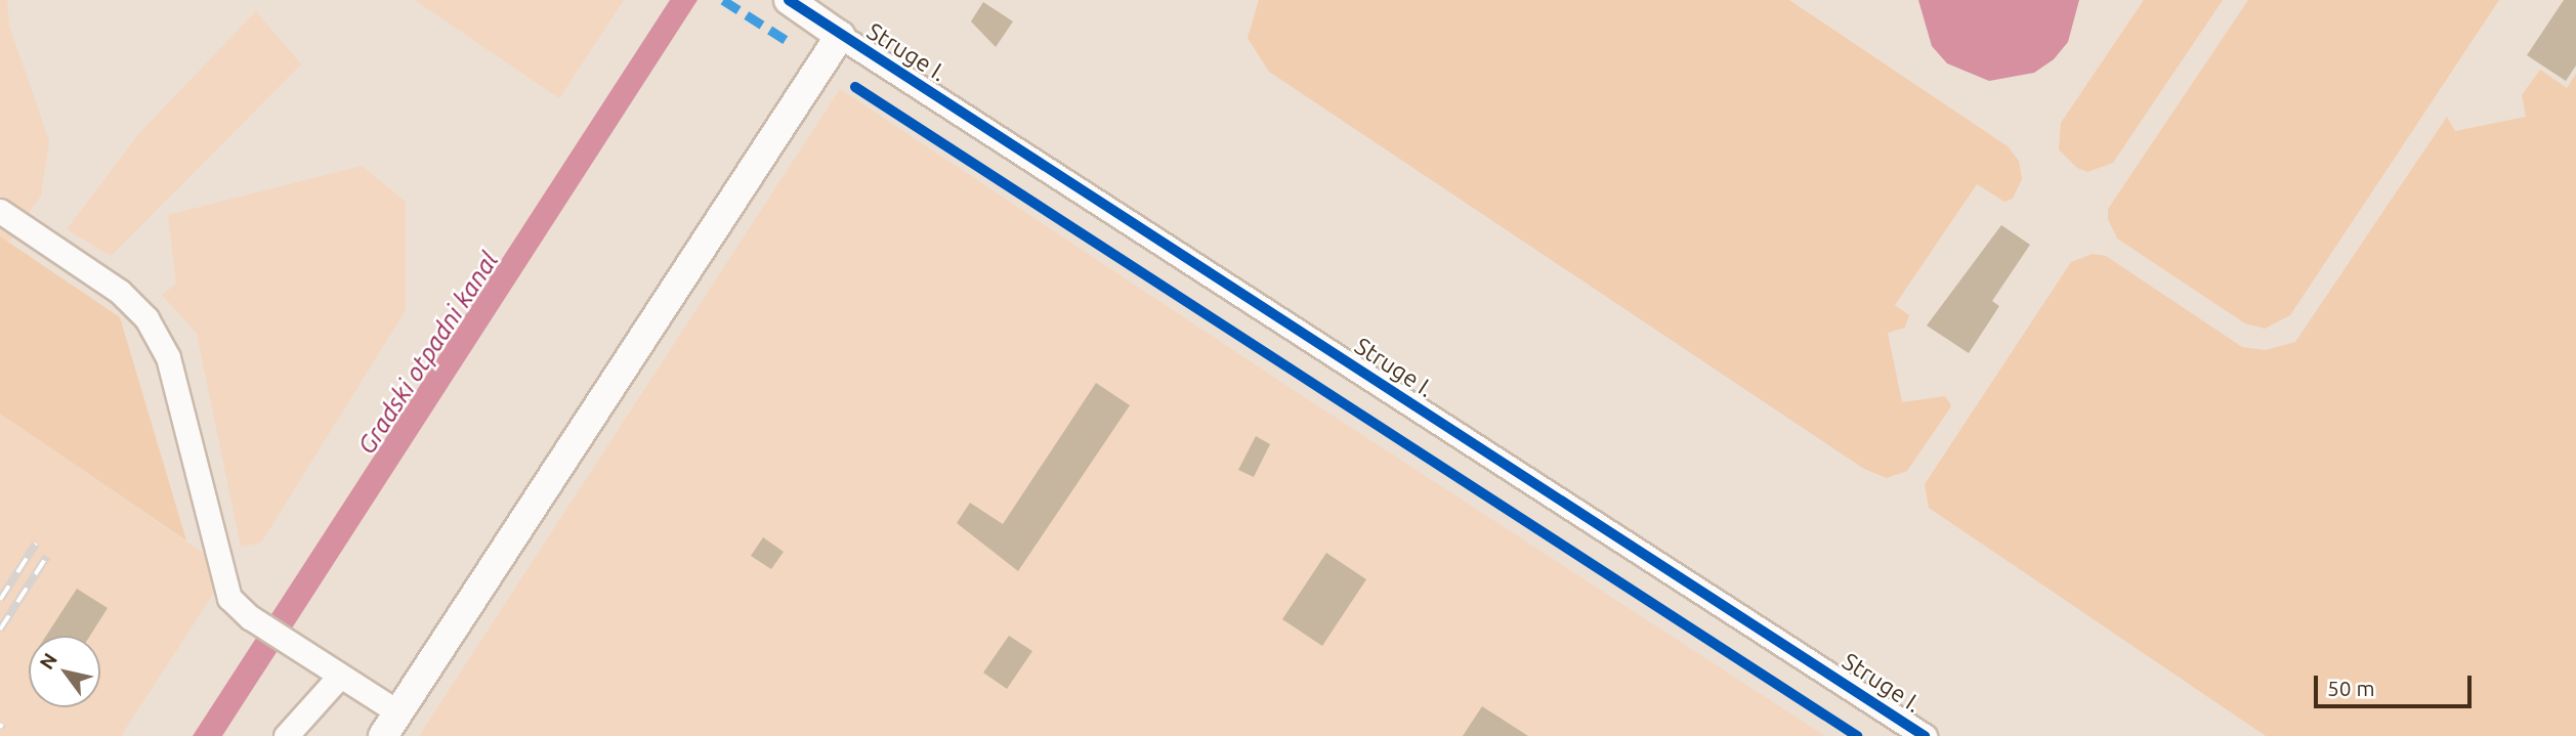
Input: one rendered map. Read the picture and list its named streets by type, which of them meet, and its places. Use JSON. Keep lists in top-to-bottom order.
{
  "streets": {
    "street": ["Struge I."]
  },
  "water": ["Gradski otpadni kanal"],
  "scale_bar": "50 m",
  "north": "top left"
}
